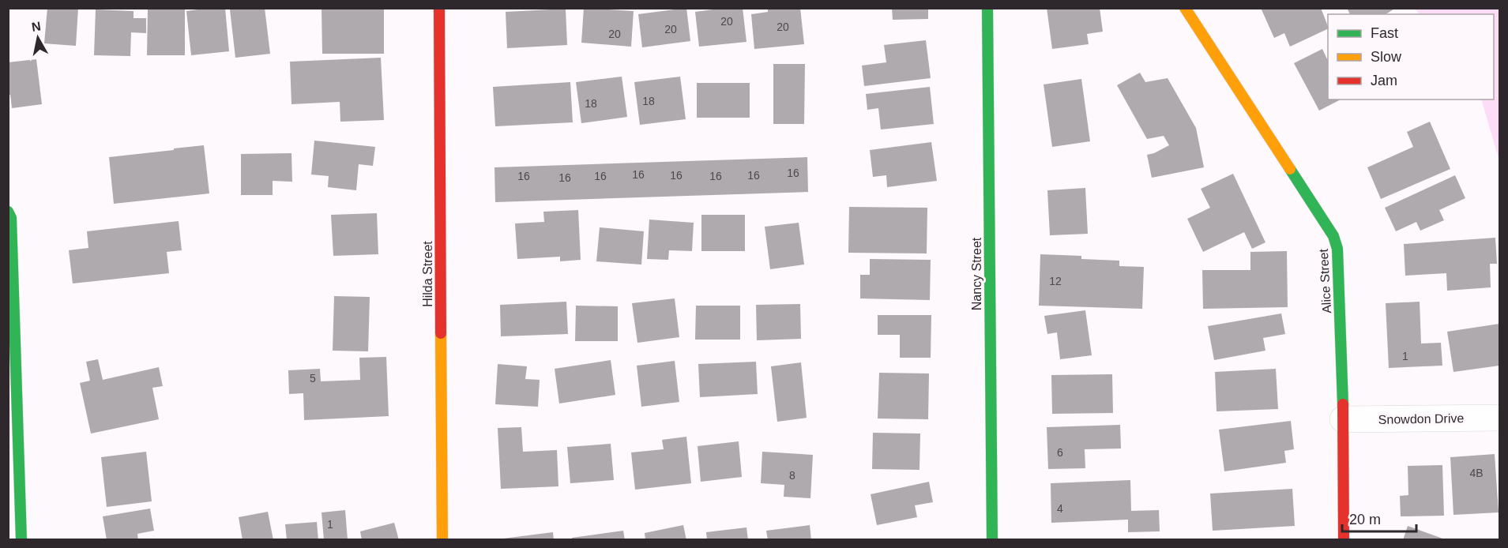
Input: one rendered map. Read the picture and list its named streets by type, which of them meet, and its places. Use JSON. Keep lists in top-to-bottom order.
{
  "streets": {
    "street": [
      "Hilda Street",
      "Nancy Street",
      "Alice Street",
      "Snowdon Drive"
    ]
  },
  "crossings": [
    ["Alice Street", "Snowdon Drive"]
  ],
  "house_numbers": [
    "20",
    "20",
    "20",
    "20",
    "18",
    "18",
    "16",
    "16",
    "16",
    "16",
    "16",
    "16",
    "16",
    "16",
    "12",
    "1",
    "5",
    "6",
    "4B",
    "8",
    "4",
    "1"
  ],
  "legend": ["Fast", "Slow", "Jam"],
  "scale_bar": "20 m",
  "north": "top"
}
